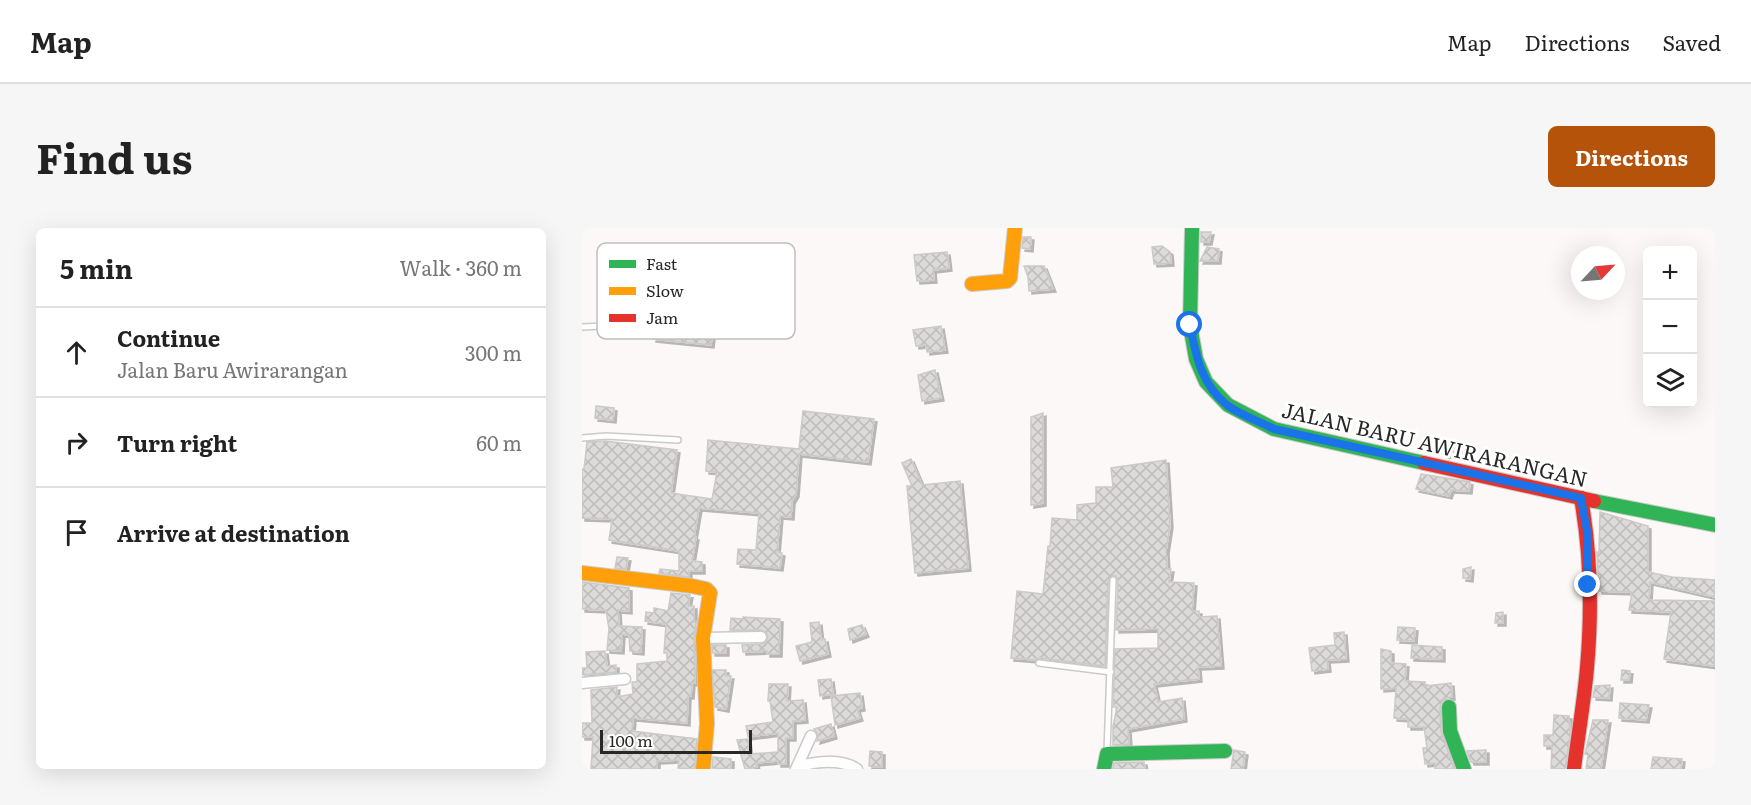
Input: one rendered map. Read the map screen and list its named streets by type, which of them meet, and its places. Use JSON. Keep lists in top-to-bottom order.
{
  "streets": {
    "street": ["JALAN BARU AWIRARANGAN"]
  },
  "legend": ["Fast", "Slow", "Jam"],
  "scale_bar": "100 m",
  "north": "top right",
  "page": {
    "header": "Map",
    "nav": ["Map", "Directions", "Saved"],
    "title": "Find us",
    "buttons": "Directions",
    "heading": ["5 min", "Walk · 360 m"],
    "map_buttons": ["+", "−"],
    "list": [
      ["Continue", "Jalan Baru Awirarangan", "300 m"],
      ["Turn right", "60 m"],
      "Arrive at destination"
    ],
    "scale": "100 m"
  }
}
